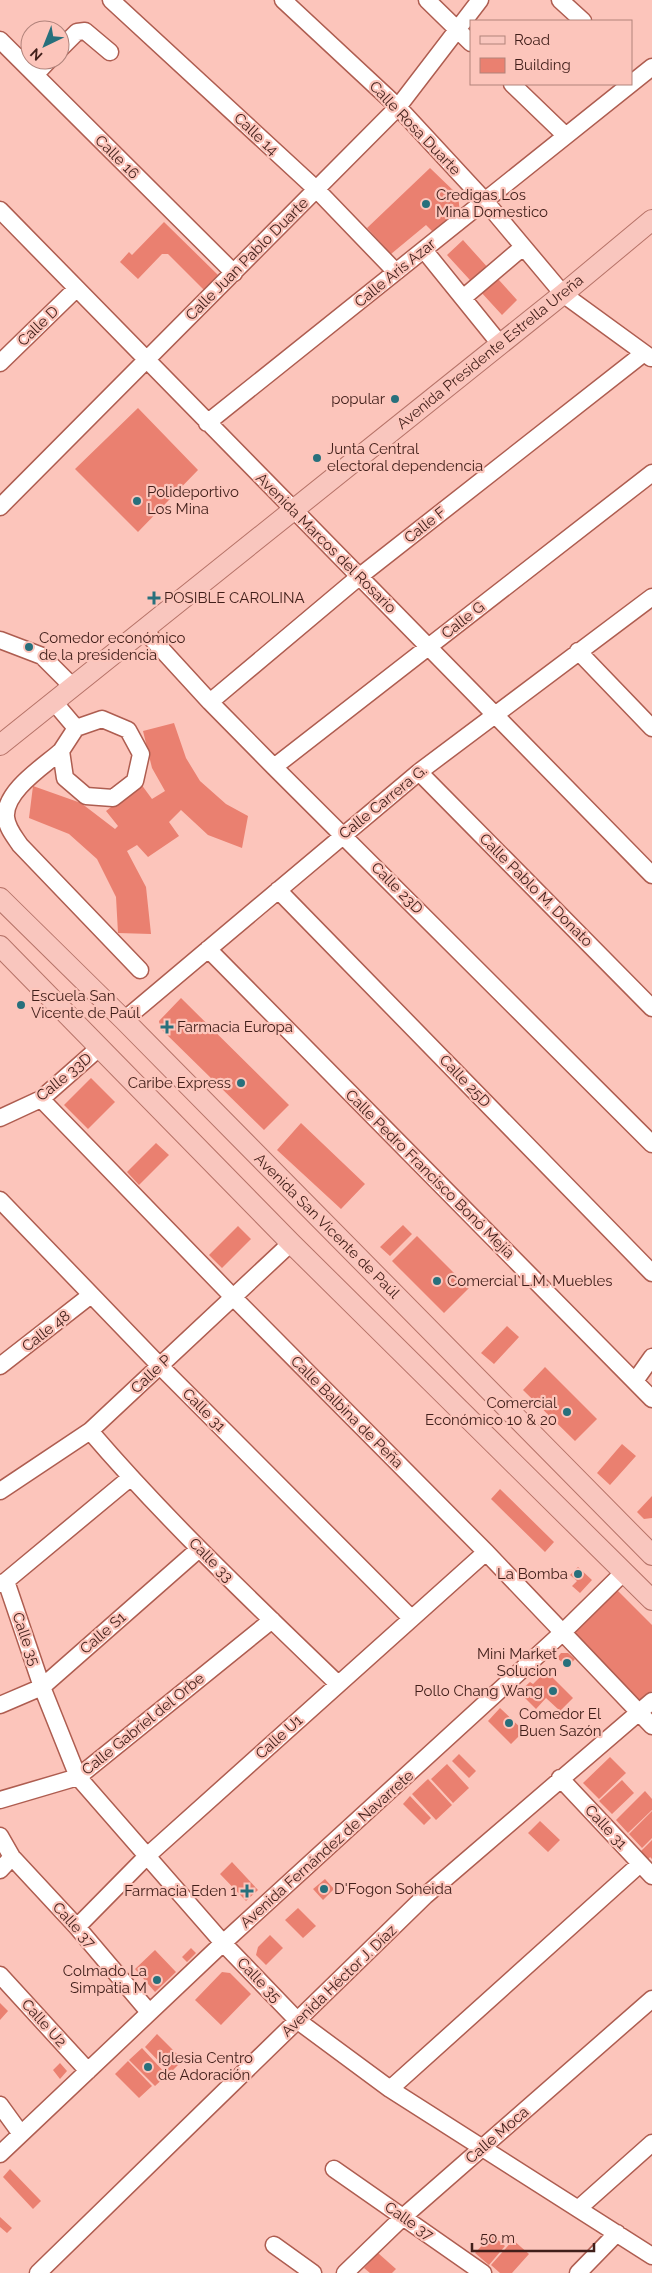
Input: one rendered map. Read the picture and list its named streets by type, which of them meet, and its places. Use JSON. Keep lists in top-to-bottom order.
{
  "streets": {
    "main road": ["Avenida Presidente Estrella Ureña", "Avenida San Vicente de Paúl", "Avenida Fernández de Navarrete"],
    "street": [
      "Calle Rosa Duarte",
      "Calle 14",
      "Calle 16",
      "Calle Juan Pablo Duarte",
      "Calle Aris Azar",
      "Calle D",
      "Calle F",
      "Avenida Marcos del Rosario",
      "Calle G",
      "Calle Carrera G.",
      "Calle 23D",
      "Calle Pablo M. Donato",
      "Calle 33D",
      "Calle 25D",
      "Calle Pedro Francisco Bonó Mejía",
      "Calle 48",
      "Calle P",
      "Calle 31",
      "Calle Balbina de Peña",
      "Calle 33",
      "Calle S1",
      "Calle 35",
      "Calle Gabriel del Orbe",
      "Calle U1",
      "Calle 37",
      "Avenida Héctor J. Díaz",
      "Calle U2",
      "Calle Moca"
    ]
  },
  "crossings": [
    ["Calle Rosa Duarte", "Calle Juan Pablo Duarte"],
    ["Calle Rosa Duarte", "Calle Aris Azar"],
    ["Calle Rosa Duarte", "Avenida Presidente Estrella Ureña"],
    ["Calle Rosa Duarte", "Calle F"],
    ["Calle 14", "Calle Juan Pablo Duarte"],
    ["Calle 14", "Calle Aris Azar"],
    ["Calle 16", "Calle Juan Pablo Duarte"],
    ["Calle Juan Pablo Duarte", "Avenida Marcos del Rosario"],
    ["Calle Aris Azar", "Avenida Marcos del Rosario"],
    ["Calle D", "Avenida Marcos del Rosario"],
    ["Avenida Presidente Estrella Ureña", "Avenida Marcos del Rosario"],
    ["Avenida Presidente Estrella Ureña", "Calle 23D"],
    ["Calle F", "Avenida Marcos del Rosario"],
    ["Calle F", "Calle 23D"],
    ["Avenida Marcos del Rosario", "Calle G"],
    ["Avenida Marcos del Rosario", "Calle Carrera G."],
    ["Calle G", "Calle 23D"],
    ["Calle Carrera G.", "Calle 23D"],
    ["Calle Carrera G.", "Calle Pablo M. Donato"],
    ["Calle Carrera G.", "Calle 25D"],
    ["Calle Carrera G.", "Calle Pedro Francisco Bonó Mejía"],
    ["Calle Carrera G.", "Avenida San Vicente de Paúl"],
    ["Calle 33D", "Calle Balbina de Peña"],
    ["Avenida San Vicente de Paúl", "Avenida Fernández de Navarrete"],
    ["Calle 48", "Calle 31"],
    ["Calle P", "Calle 31"],
    ["Calle P", "Calle Balbina de Peña"],
    ["Calle P", "Calle 33"],
    ["Calle 31", "Calle U1"],
    ["Calle 31", "Avenida Héctor J. Díaz"],
    ["Calle Balbina de Peña", "Calle U1"],
    ["Calle Balbina de Peña", "Avenida Fernández de Navarrete"],
    ["Calle Balbina de Peña", "Avenida Héctor J. Díaz"],
    ["Calle 33", "Calle S1"],
    ["Calle 33", "Calle Gabriel del Orbe"],
    ["Calle 33", "Calle U1"],
    ["Calle S1", "Calle 35"],
    ["Calle 35", "Calle Gabriel del Orbe"],
    ["Calle 35", "Calle U1"],
    ["Calle 35", "Avenida Fernández de Navarrete"],
    ["Calle 35", "Avenida Héctor J. Díaz"],
    ["Calle 35", "Calle Moca"],
    ["Calle U1", "Calle 37"],
    ["Avenida Fernández de Navarrete", "Calle 37"],
    ["Avenida Fernández de Navarrete", "Calle U2"],
    ["Calle 37", "Calle Moca"]
  ],
  "places": {
    "other": [
      "Credigas Los Mina Domestico",
      "popular",
      "Junta Central electoral dependencia",
      "Polideportivo Los Mina",
      "Comedor económico de la presidencia",
      "Escuela San Vicente de Paúl",
      "Caribe Express",
      "Comercial L.M. Muebles",
      "Comercial Económico 10 & 20",
      "La Bomba",
      "Mini Market Solucion",
      "Pollo Chang Wang",
      "Comedor El Buen Sazón",
      "D'Fogon Soheida",
      "Colmado La Simpatia M",
      "Iglesia Centro de Adoración"
    ],
    "health": ["POSIBLE CAROLINA", "Farmacia Europa", "Farmacia Eden 1"]
  },
  "legend": ["Road", "Building"],
  "scale_bar": "50 m",
  "north": "bottom left"
}
